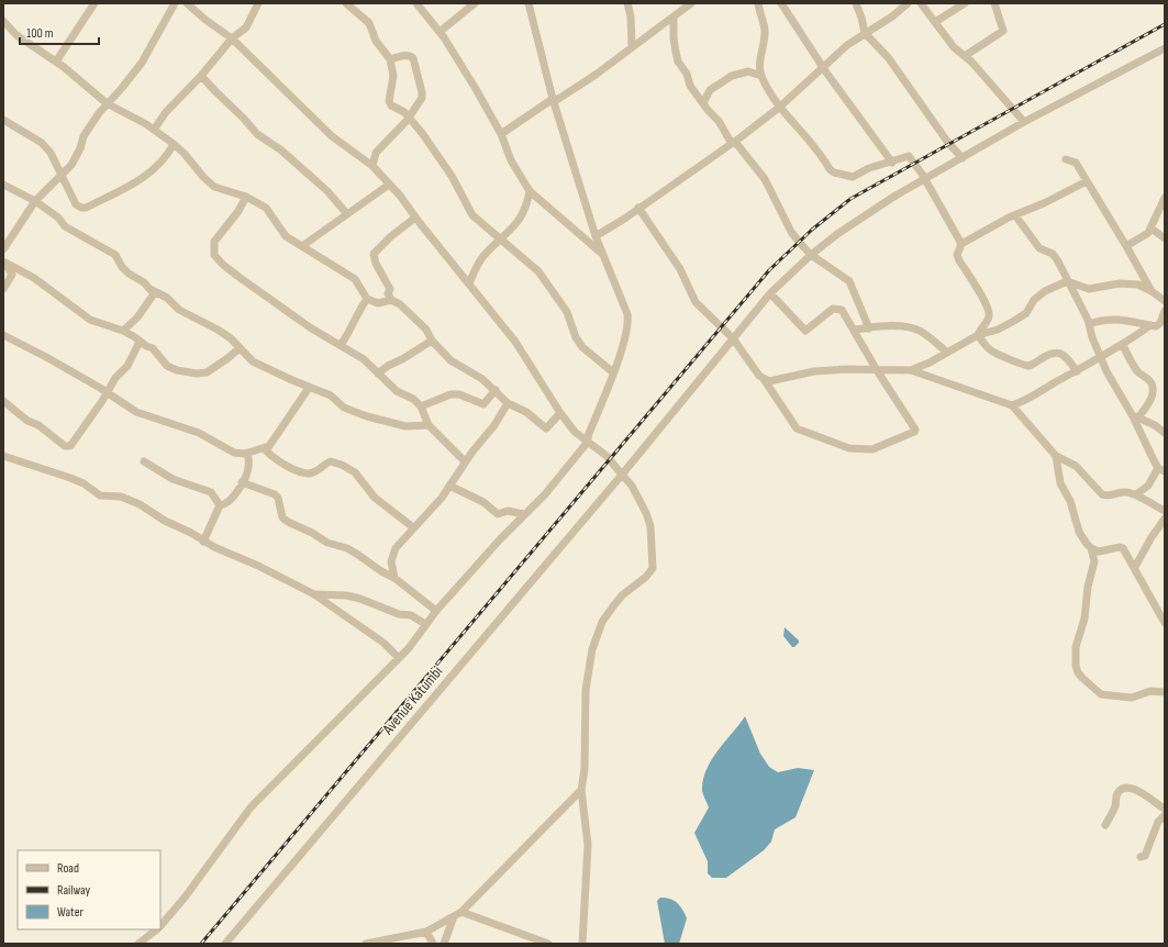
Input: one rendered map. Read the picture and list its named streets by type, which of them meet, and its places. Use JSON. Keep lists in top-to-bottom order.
{
  "streets": {
    "street": ["Avenue Katumbi"]
  },
  "legend": ["Road", "Railway", "Water"],
  "scale_bar": "100 m"
}
